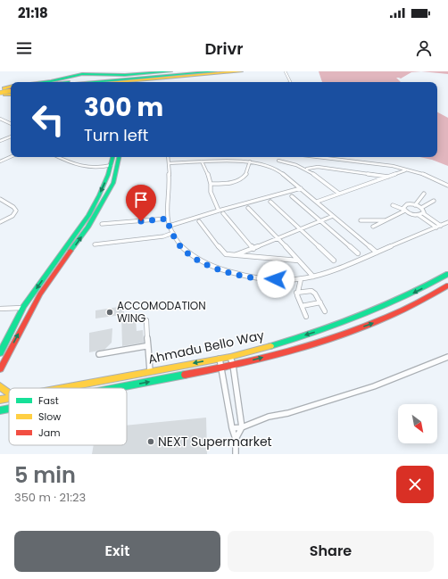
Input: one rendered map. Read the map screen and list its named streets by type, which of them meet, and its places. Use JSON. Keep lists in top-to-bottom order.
{
  "streets": {
    "main road": ["Ahmadu Bello Way"]
  },
  "places": ["ACCOMODATION WING", "NEXT Supermarket"],
  "legend": ["Fast", "Slow", "Jam"],
  "north": "bottom right",
  "page": {
    "status": "21:18",
    "header": "Drivr",
    "turn": ["300 m", "Turn left"],
    "heading": ["5 min", "350 m · 21:23"],
    "buttons": ["Exit", "Share"]
  }
}
